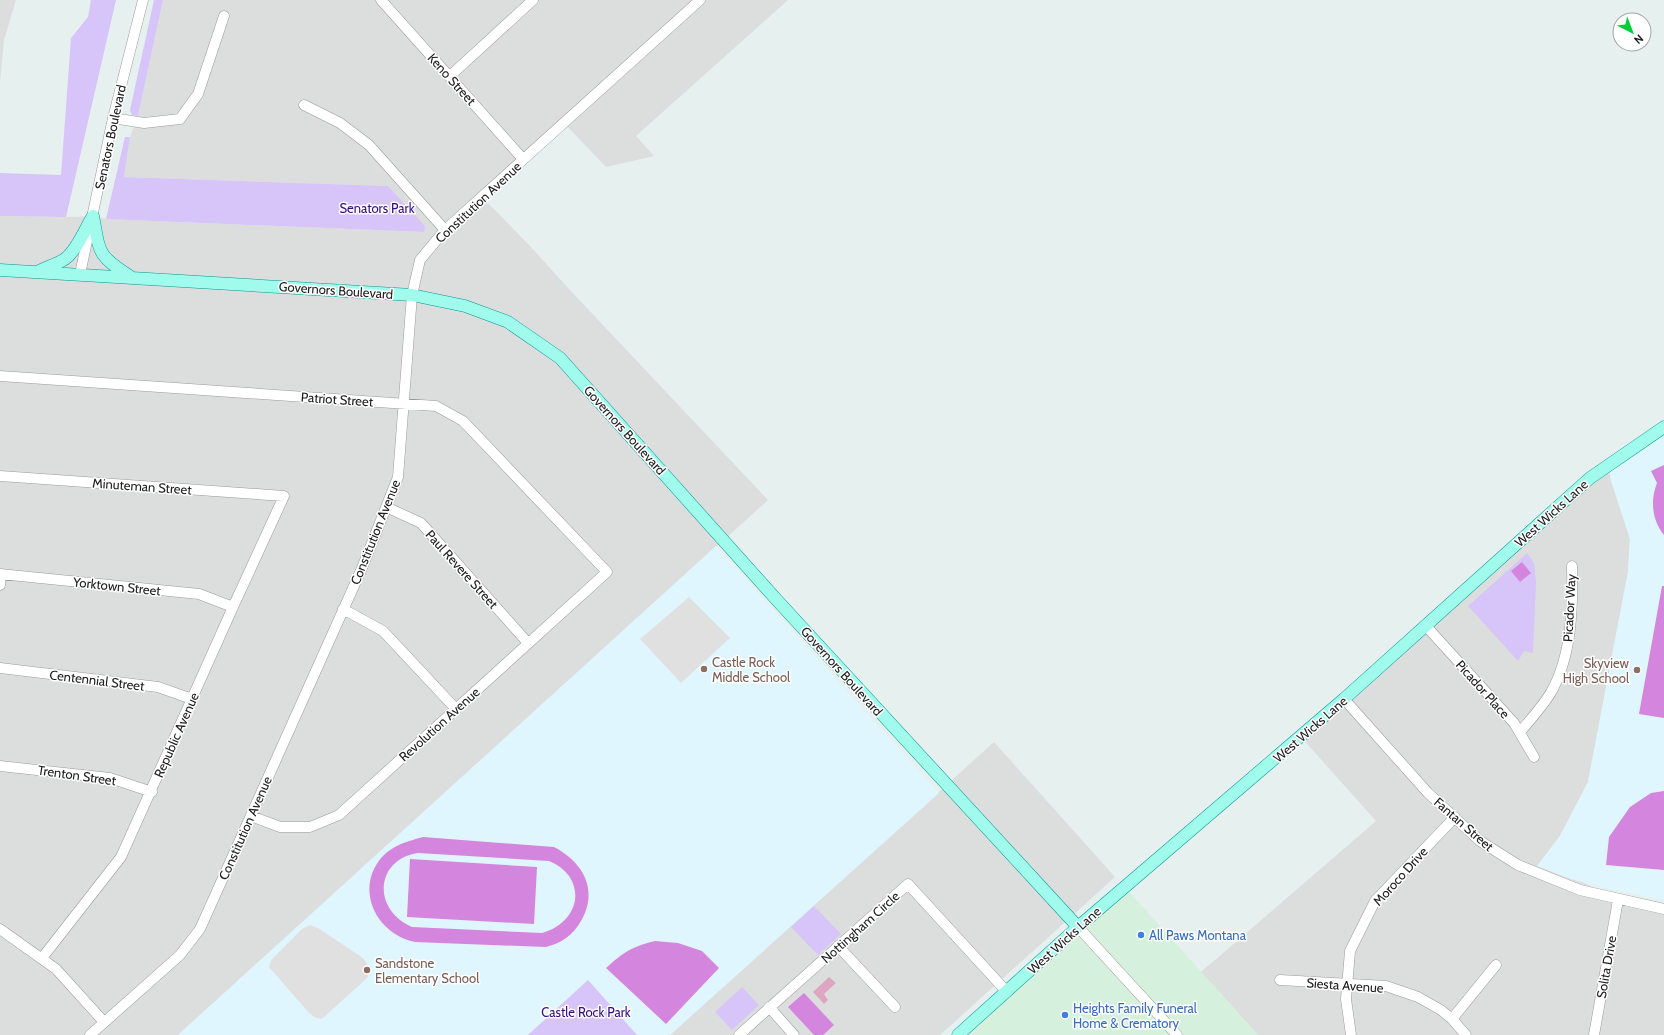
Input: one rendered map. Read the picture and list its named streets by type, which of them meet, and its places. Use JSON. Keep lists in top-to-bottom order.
{
  "streets": {
    "main road": ["Governors Boulevard", "West Wicks Lane"],
    "street": [
      "Keno Street",
      "Senators Boulevard",
      "Constitution Avenue",
      "Patriot Street",
      "Minuteman Street",
      "Paul Revere Street",
      "Yorktown Street",
      "Picador Way",
      "Centennial Street",
      "Picador Place",
      "Revolution Avenue",
      "Republic Avenue",
      "Trenton Street",
      "Fantan Street",
      "Moroco Drive",
      "Nottingham Circle",
      "Solita Drive",
      "Siesta Avenue"
    ]
  },
  "crossings": [
    ["Keno Street", "Constitution Avenue"],
    ["Senators Boulevard", "Governors Boulevard"],
    ["Constitution Avenue", "Governors Boulevard"],
    ["Constitution Avenue", "Patriot Street"],
    ["Constitution Avenue", "Paul Revere Street"],
    ["Constitution Avenue", "Revolution Avenue"],
    ["Governors Boulevard", "West Wicks Lane"],
    ["Patriot Street", "Revolution Avenue"],
    ["Minuteman Street", "Republic Avenue"],
    ["West Wicks Lane", "Picador Place"],
    ["West Wicks Lane", "Fantan Street"],
    ["West Wicks Lane", "Nottingham Circle"],
    ["Paul Revere Street", "Revolution Avenue"],
    ["Yorktown Street", "Republic Avenue"],
    ["Picador Way", "Picador Place"],
    ["Centennial Street", "Republic Avenue"],
    ["Republic Avenue", "Trenton Street"],
    ["Fantan Street", "Moroco Drive"],
    ["Fantan Street", "Solita Drive"],
    ["Moroco Drive", "Siesta Avenue"]
  ],
  "parks": ["Senators Park", "Castle Rock Park"],
  "places": [
    "Castle Rock Middle School",
    "Skyview High School",
    "All Paws Montana",
    "Sandstone Elementary School",
    "Heights Family Funeral Home & Crematory"
  ],
  "north": "bottom right"
}
